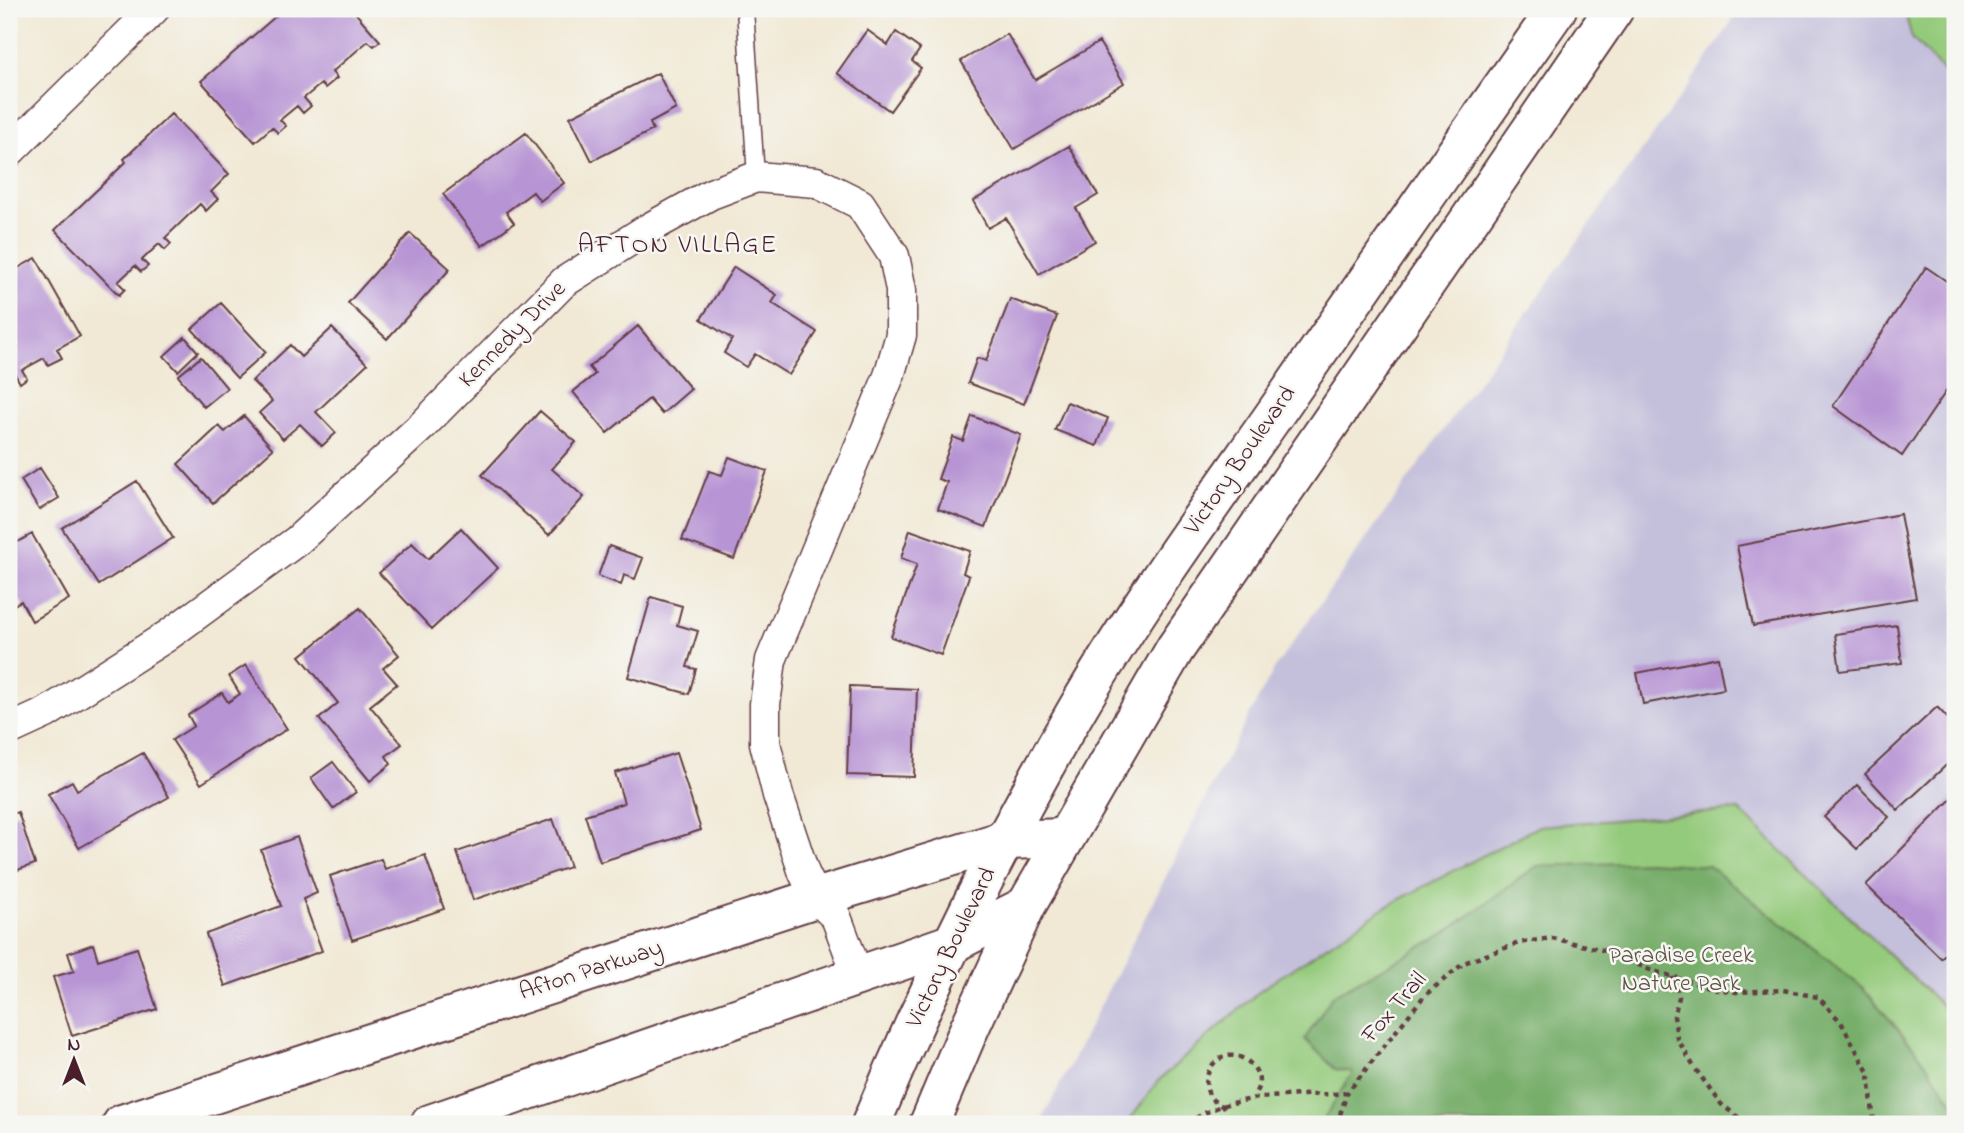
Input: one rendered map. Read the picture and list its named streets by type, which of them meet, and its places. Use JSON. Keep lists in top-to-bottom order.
{
  "streets": {
    "main road": ["Victory Boulevard", "Afton Parkway"],
    "street": ["Kennedy Drive"],
    "path": ["Fox Trail"]
  },
  "crossings": [
    ["Kennedy Drive", "Afton Parkway"],
    ["Victory Boulevard", "Afton Parkway"]
  ],
  "districts": ["AFTON VILLAGE"],
  "parks": ["Paradise Creek Nature Park"],
  "north": "top"
}
